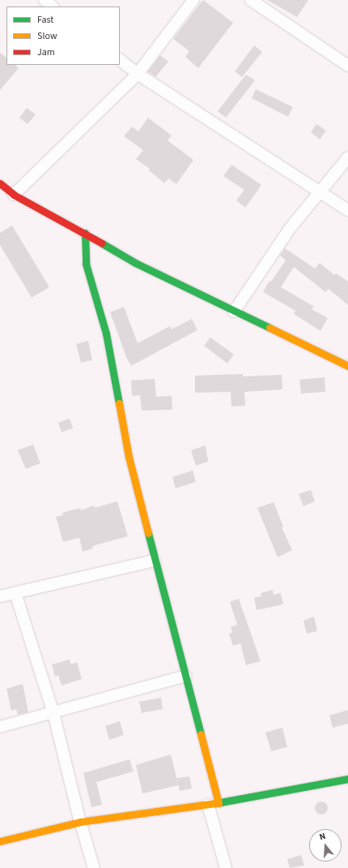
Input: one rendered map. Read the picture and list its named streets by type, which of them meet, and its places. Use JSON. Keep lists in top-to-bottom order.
{
  "legend": ["Fast", "Slow", "Jam"],
  "north": "top"
}
